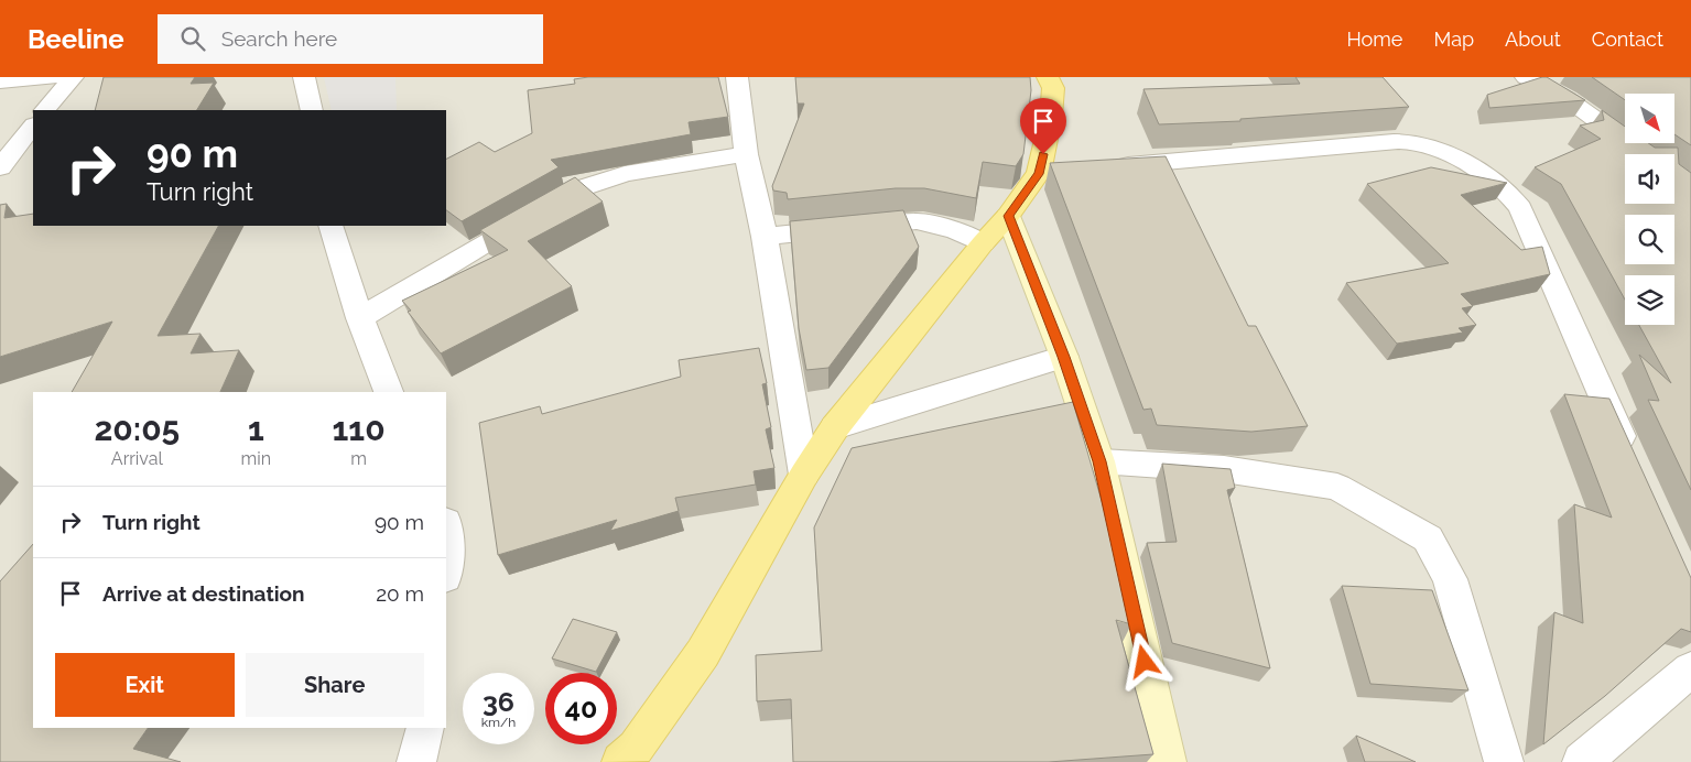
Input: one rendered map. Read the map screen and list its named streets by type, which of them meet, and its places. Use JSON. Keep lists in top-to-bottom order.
{
  "north": "bottom right",
  "page": {
    "header": "Beeline",
    "search": "Search here",
    "nav": [
      "Home",
      "Map",
      "About",
      "Contact"
    ],
    "turn": ["90 m", "Turn right"],
    "eta": [
      "20:05",
      "Arrival",
      "1",
      "min",
      "110",
      "m"
    ],
    "list": [
      {
        "name": "Turn right",
        "value": "90 m"
      },
      {
        "name": "Arrive at destination",
        "value": "20 m"
      }
    ],
    "buttons": ["Exit", "Share"],
    "speed": "36 km/h",
    "limit": "40"
  }
}
